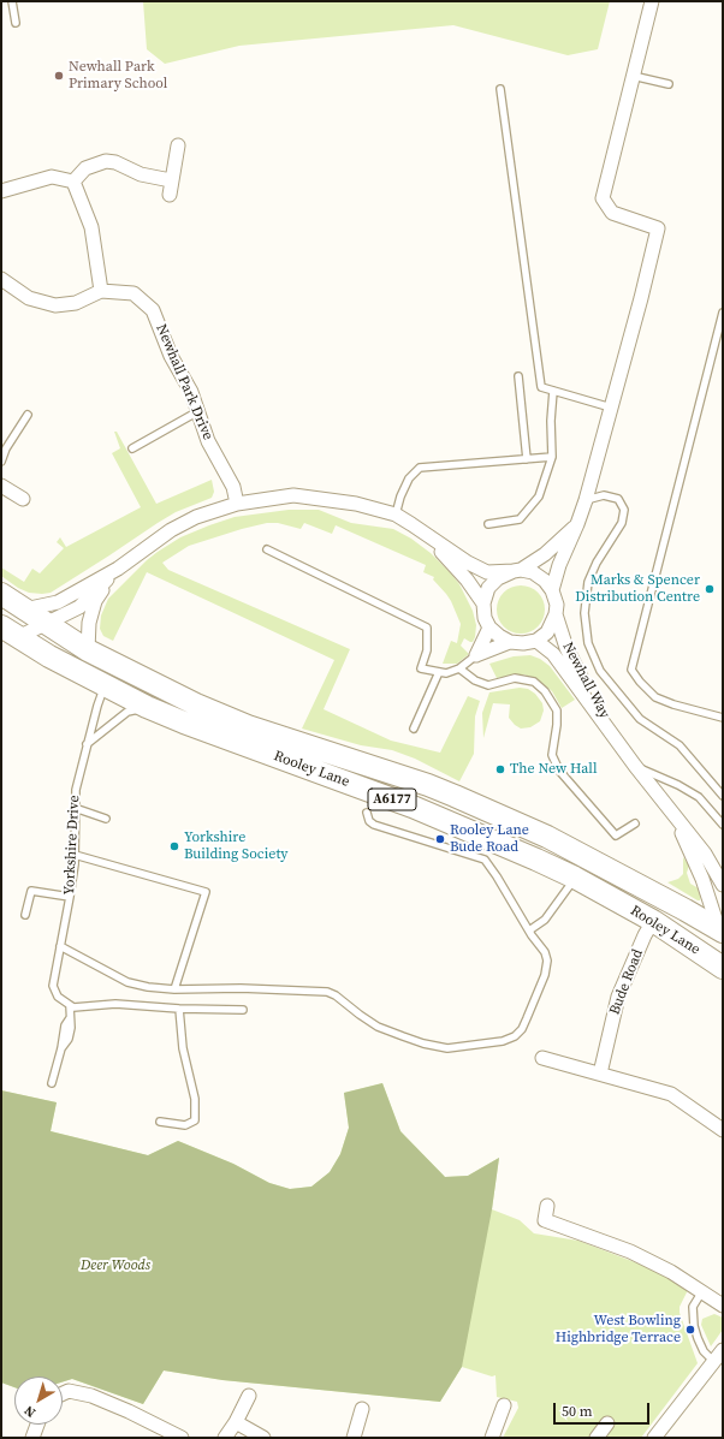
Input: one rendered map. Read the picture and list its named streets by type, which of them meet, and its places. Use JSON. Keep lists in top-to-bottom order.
{
  "streets": {
    "highway": ["Rooley Lane", "A6177"],
    "street": ["Newhall Park Drive", "Newhall Way", "Bude Road"],
    "lane": ["Yorkshire Drive"]
  },
  "crossings": [
    ["Newhall Way", "Rooley Lane"],
    ["Rooley Lane", "Yorkshire Drive"],
    ["Rooley Lane", "Bude Road"]
  ],
  "parks": ["Deer Woods"],
  "places": [
    "Newhall Park Primary School",
    "Marks & Spencer Distribution Centre",
    "The New Hall",
    "Rooley Lane Bude Road",
    "Yorkshire Building Society",
    "West Bowling Highbridge Terrace"
  ],
  "scale_bar": "50 m",
  "north": "bottom left"
}
